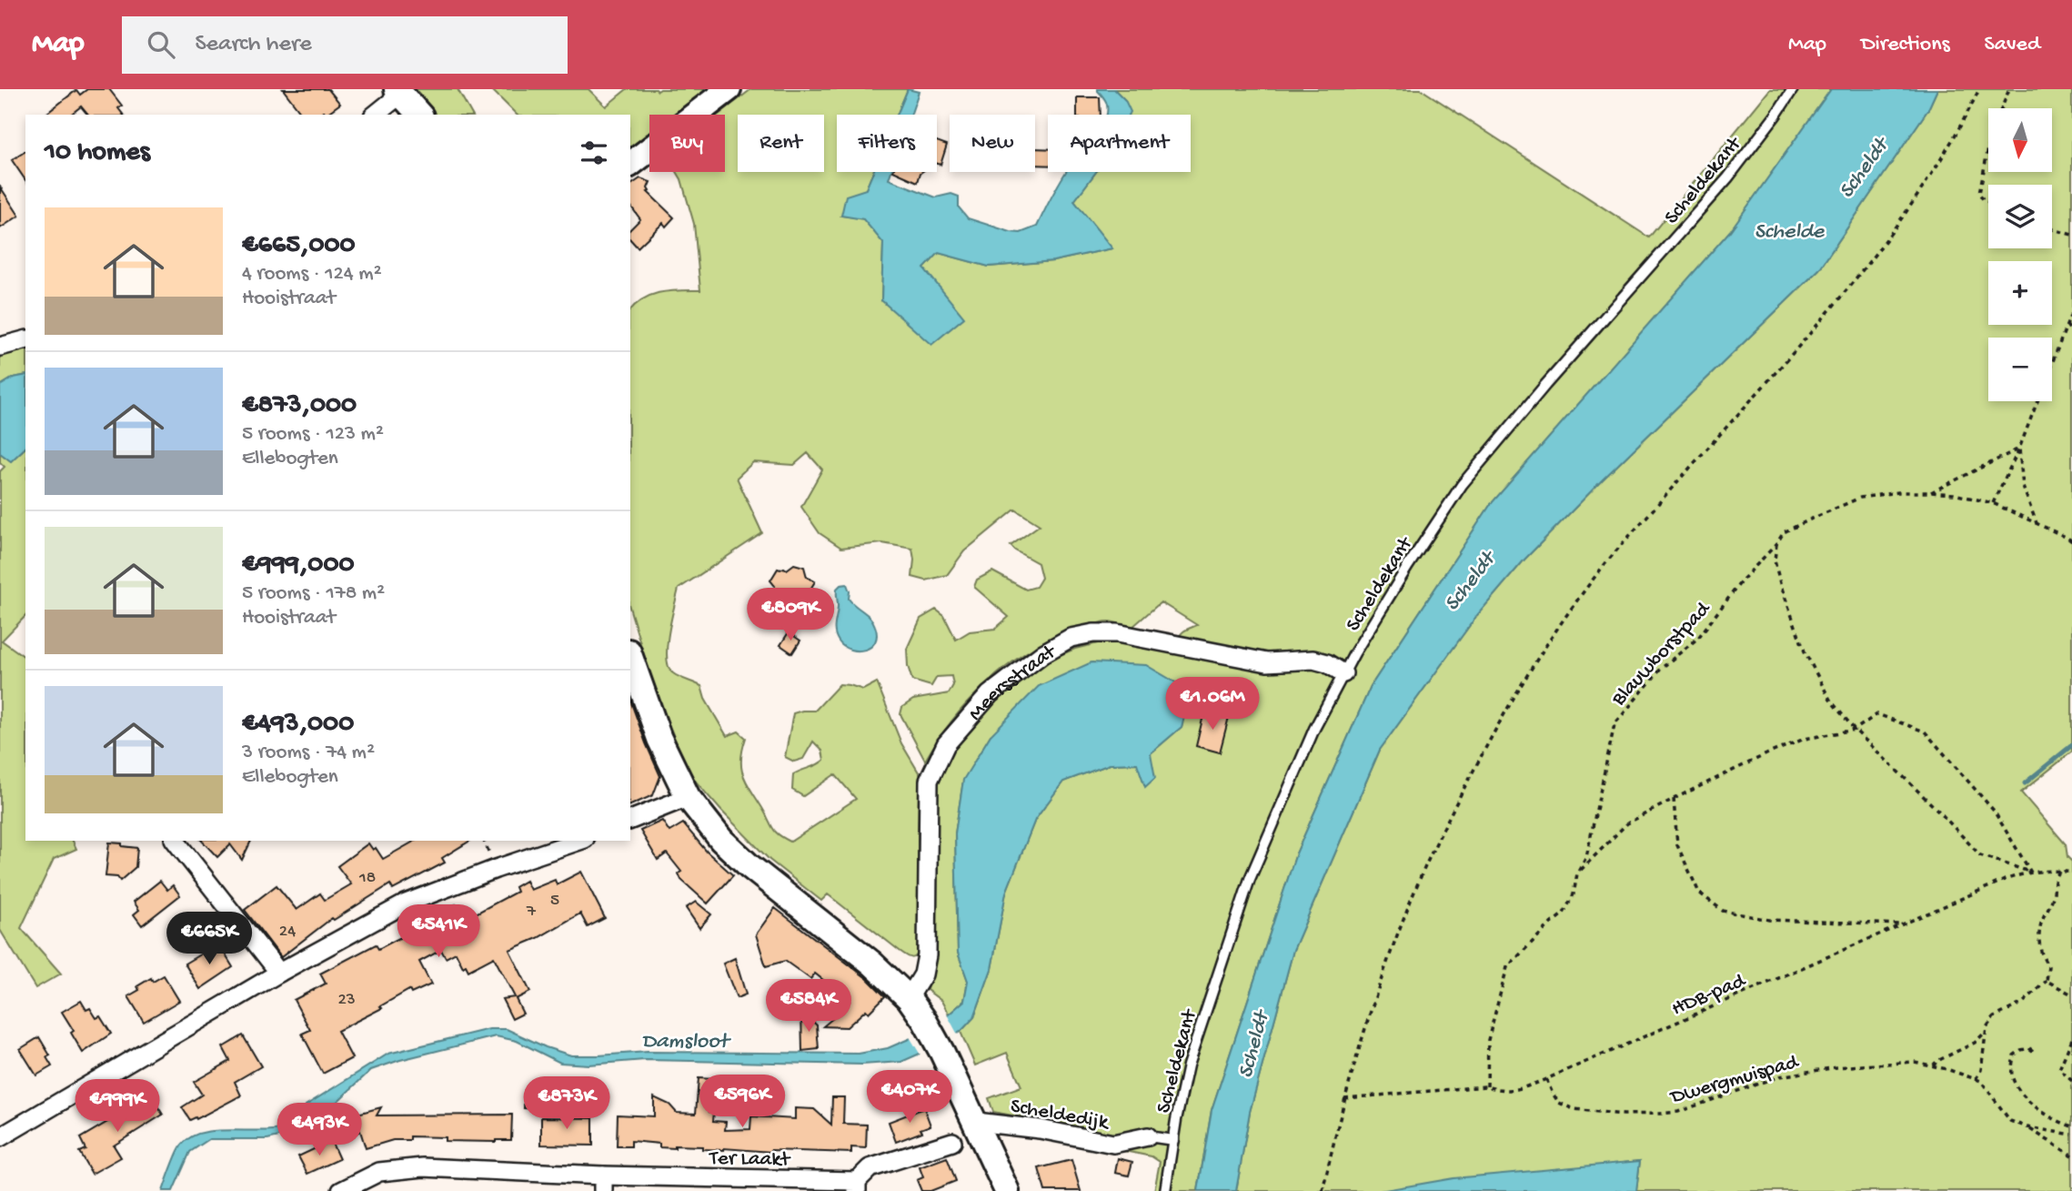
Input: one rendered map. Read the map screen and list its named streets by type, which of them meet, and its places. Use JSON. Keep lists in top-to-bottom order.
{
  "streets": {
    "street": ["Meersstraat", "Scheldedijk", "Ter Laakt"],
    "lane": ["Scheldekant"],
    "path": ["Blauwborstpad", "HDB-pad", "Dwergmuispad"]
  },
  "crossings": [
    ["Scheldekant", "Meersstraat"],
    ["Scheldekant", "Scheldedijk"],
    ["Blauwborstpad", "HDB-pad"],
    ["HDB-pad", "Dwergmuispad"]
  ],
  "water": ["Scheldt", "Schelde", "Damsloot"],
  "house_numbers": [
    "18",
    "5",
    "7",
    "24",
    "23"
  ],
  "north": "bottom",
  "page": {
    "header": "Map",
    "search": "Search here",
    "nav": ["Map", "Directions", "Saved"],
    "map_buttons": ["+", "−"],
    "chip": [
      "Buy",
      "Rent",
      "Filters",
      "New",
      "Apartment"
    ],
    "heading": "10 homes",
    "list": [
      {
        "name": "€665,000",
        "note": "4 rooms · 124 m² · Hooistraat"
      },
      {
        "name": "€873,000",
        "note": "5 rooms · 123 m² · Ellebogten"
      },
      {
        "name": "€999,000",
        "note": "5 rooms · 178 m² · Hooistraat"
      },
      {
        "name": "€493,000",
        "note": "3 rooms · 74 m² · Ellebogten"
      }
    ],
    "price": [
      "€809K",
      "€1.06M",
      "€541K",
      "€665K",
      "€584K",
      "€407K",
      "€596K",
      "€873K",
      "€999K",
      "€493K"
    ]
  }
}
